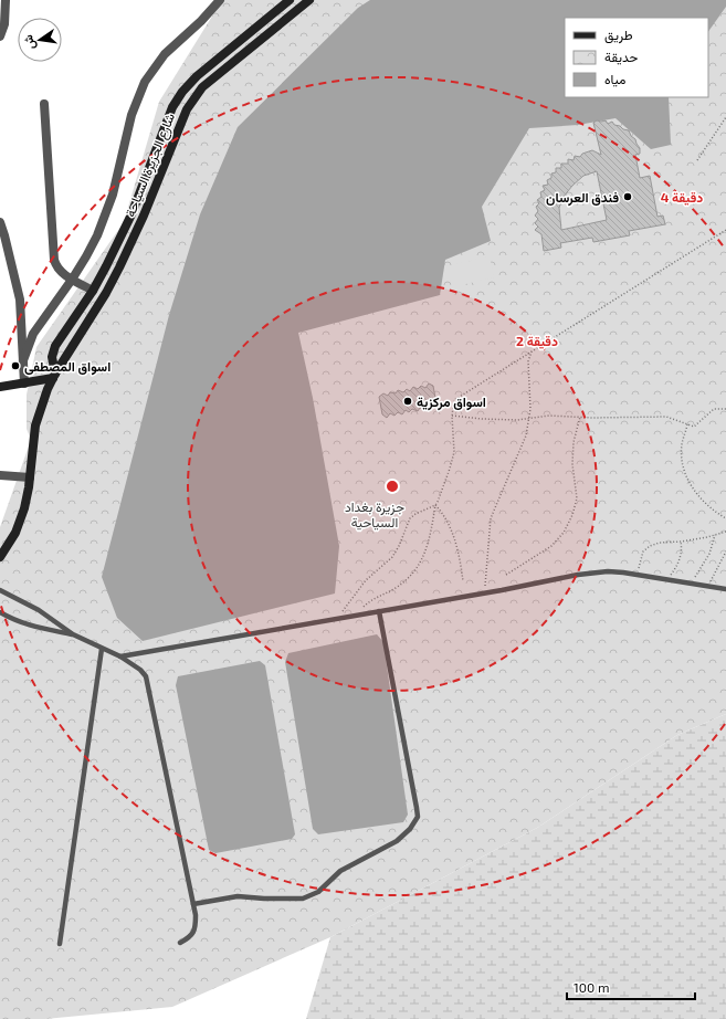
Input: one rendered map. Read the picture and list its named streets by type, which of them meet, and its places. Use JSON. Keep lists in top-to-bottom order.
{
  "streets": {
    "main road": ["شارع الجزيرة السياحة"]
  },
  "parks": ["جزيرة بغداد السياحية"],
  "places": ["فندق العرسان", "اسواق المصطفى", "اسواق مركزية"],
  "legend": ["طريق", "حديقة", "مياه"],
  "scale_bar": "100 m",
  "north": "left",
  "rings": ["4 دقيقة", "2 دقيقة"]
}
